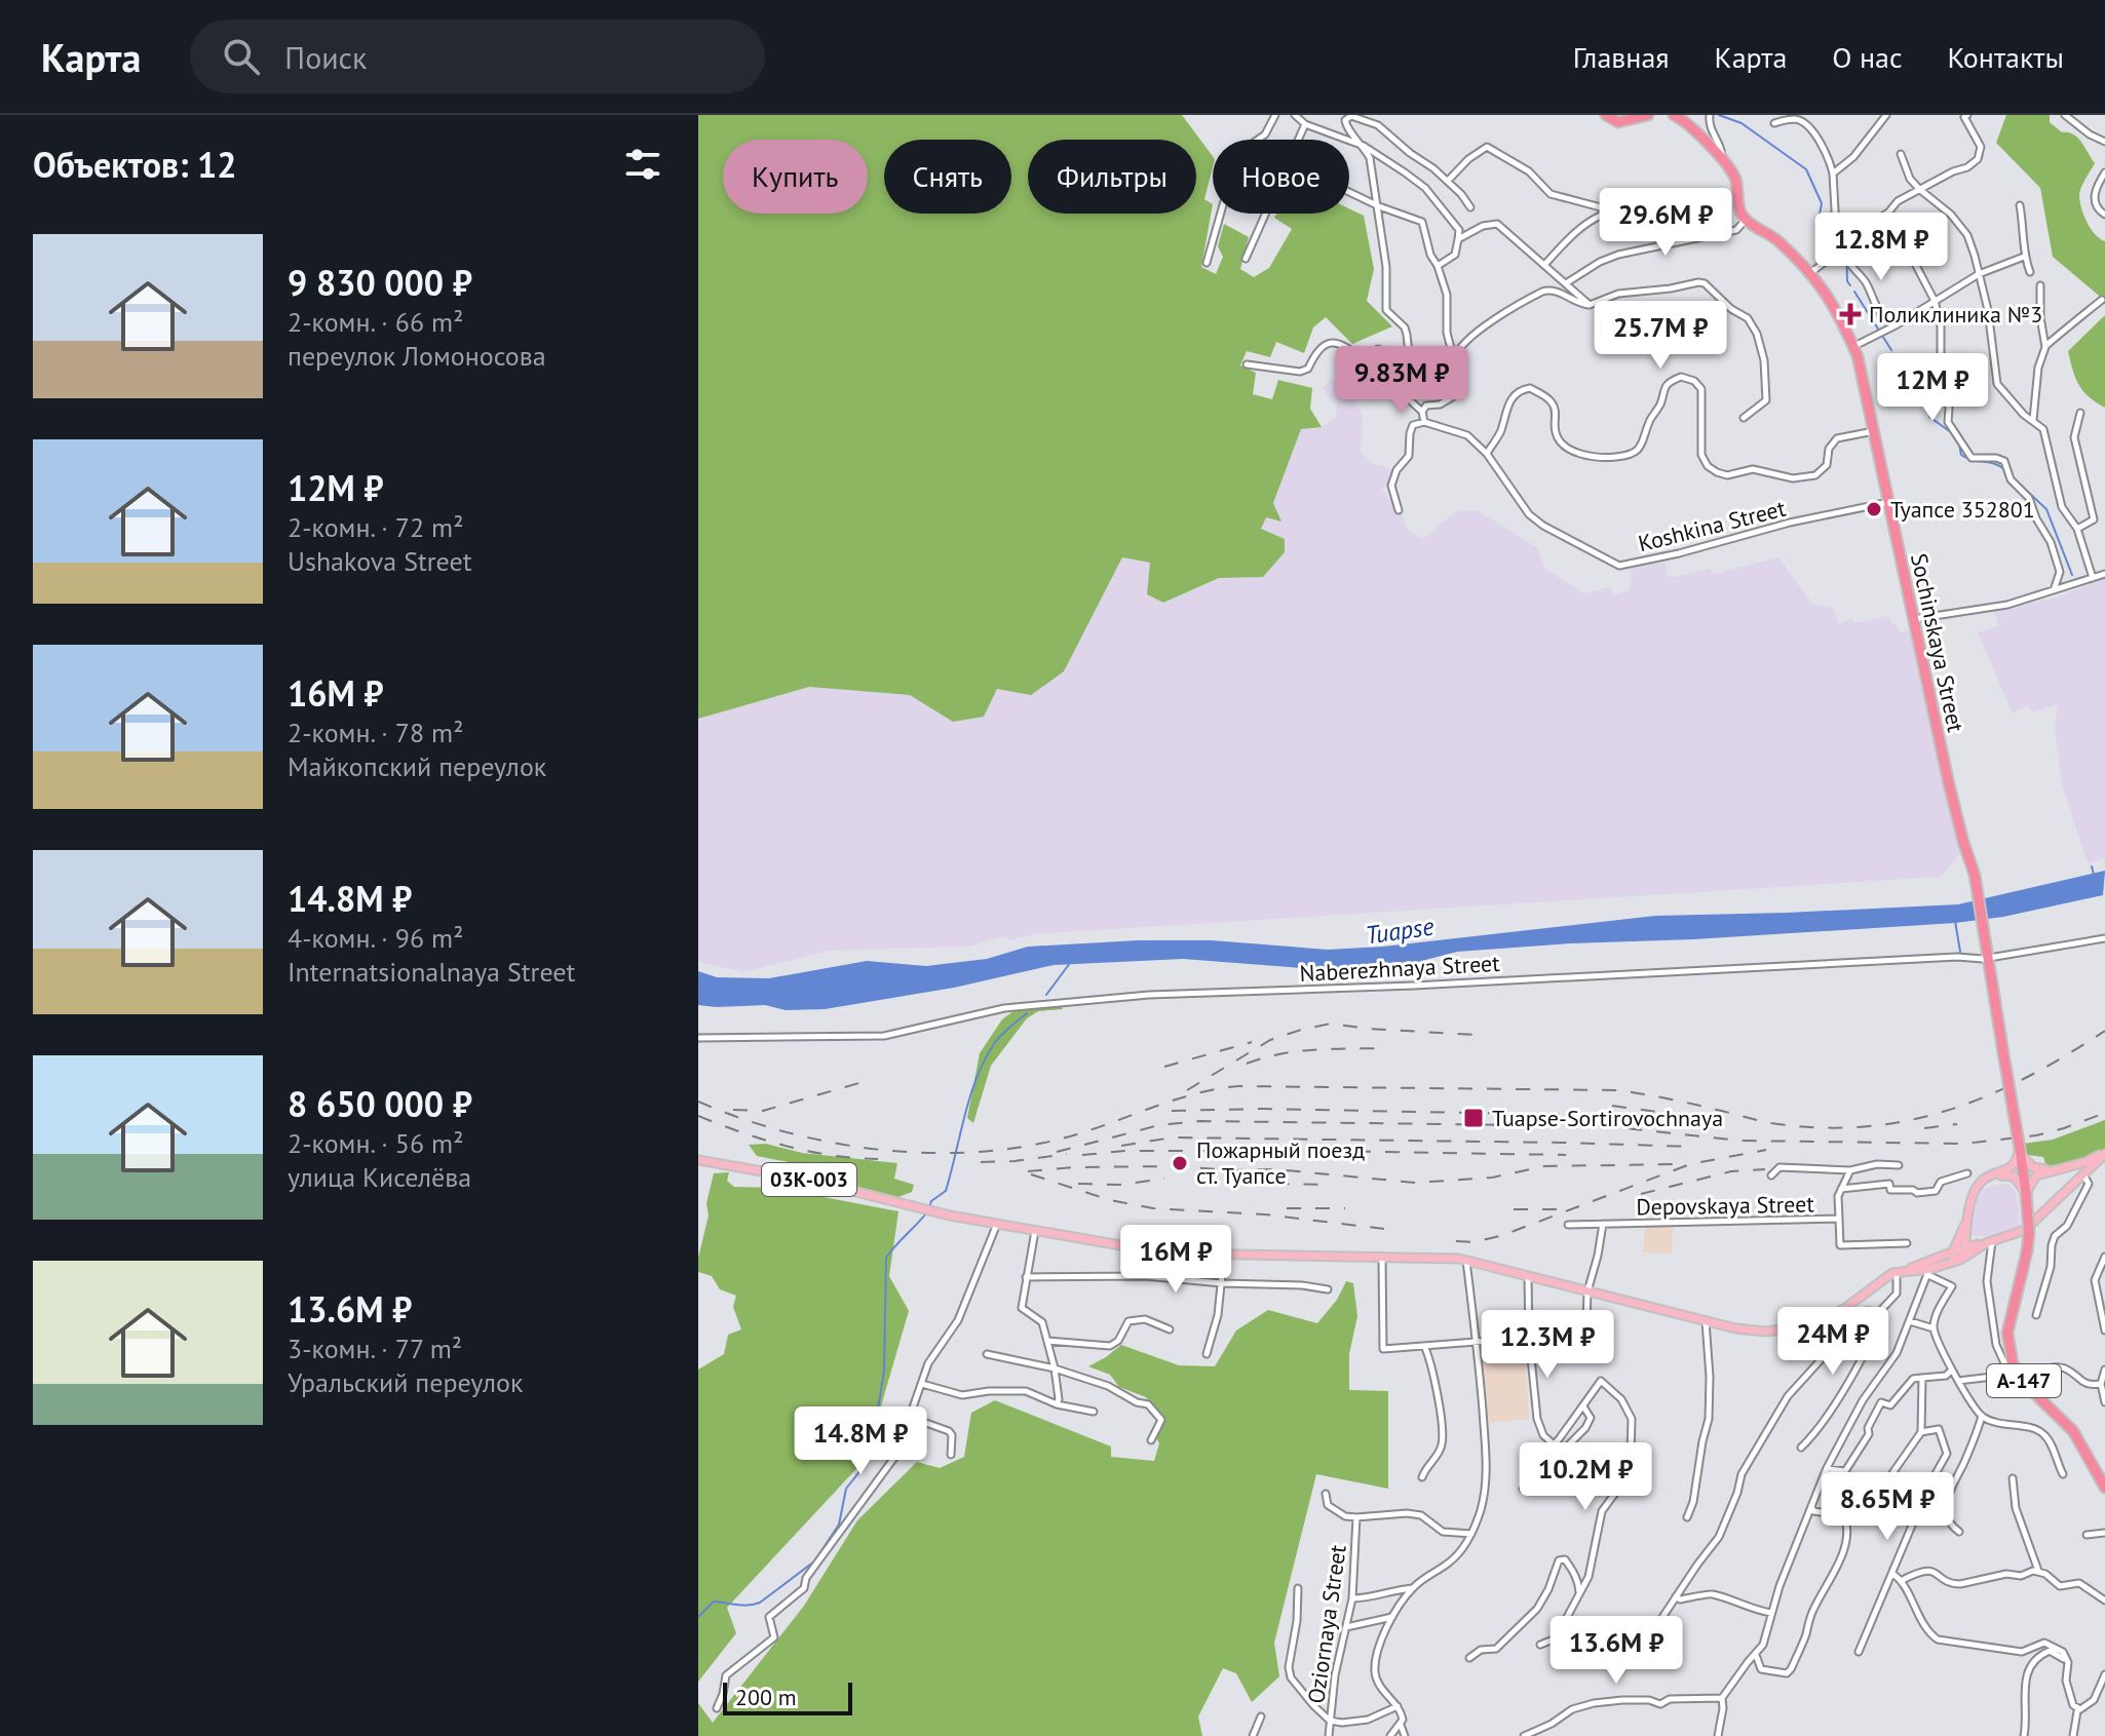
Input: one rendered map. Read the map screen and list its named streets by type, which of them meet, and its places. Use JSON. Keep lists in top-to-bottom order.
{
  "streets": {
    "highway": ["Sochinskaya Street", "А-147"],
    "main road": ["03К-003"],
    "street": [
      "Koshkina Street",
      "Naberezhnaya Street",
      "Depovskaya Street",
      "Oziornaya Street"
    ]
  },
  "crossings": [
    ["Koshkina Street", "Sochinskaya Street"],
    ["Sochinskaya Street", "Naberezhnaya Street"],
    ["Sochinskaya Street", "А-147"]
  ],
  "water": ["Tuapse"],
  "places": {
    "health": ["Поликлиника №3"],
    "other": ["Туапсе 352801", "Пожарный поезд ст. Туапсе"],
    "transit": ["Tuapse-Sortirovochnaya"]
  },
  "scale_bar": "200 m",
  "page": {
    "header": "Карта",
    "search": "Поиск",
    "nav": [
      "Главная",
      "Карта",
      "О нас",
      "Контакты"
    ],
    "heading": "Объектов: 12",
    "chip": [
      "Купить",
      "Снять",
      "Фильтры",
      "Новое"
    ],
    "price": [
      "29.6M ₽",
      "12.8M ₽",
      "25.7M ₽",
      "9.83M ₽",
      "12M ₽",
      "16M ₽",
      "24M ₽",
      "12.3M ₽",
      "14.8M ₽",
      "10.2M ₽",
      "8.65M ₽",
      "13.6M ₽"
    ],
    "list": [
      {
        "name": "9 830 000 ₽",
        "note": "2-комн. · 66 m² · переулок Ломоносова"
      },
      {
        "name": "12M ₽",
        "note": "2-комн. · 72 m² · Ushakova Street"
      },
      {
        "name": "16M ₽",
        "note": "2-комн. · 78 m² · Майкопский переулок"
      },
      {
        "name": "14.8M ₽",
        "note": "4-комн. · 96 m² · Internatsionalnaya Street"
      },
      {
        "name": "8 650 000 ₽",
        "note": "2-комн. · 56 m² · улица Киселёва"
      },
      {
        "name": "13.6M ₽",
        "note": "3-комн. · 77 m² · Уральский переулок"
      }
    ],
    "scale": "200 m"
  }
}
